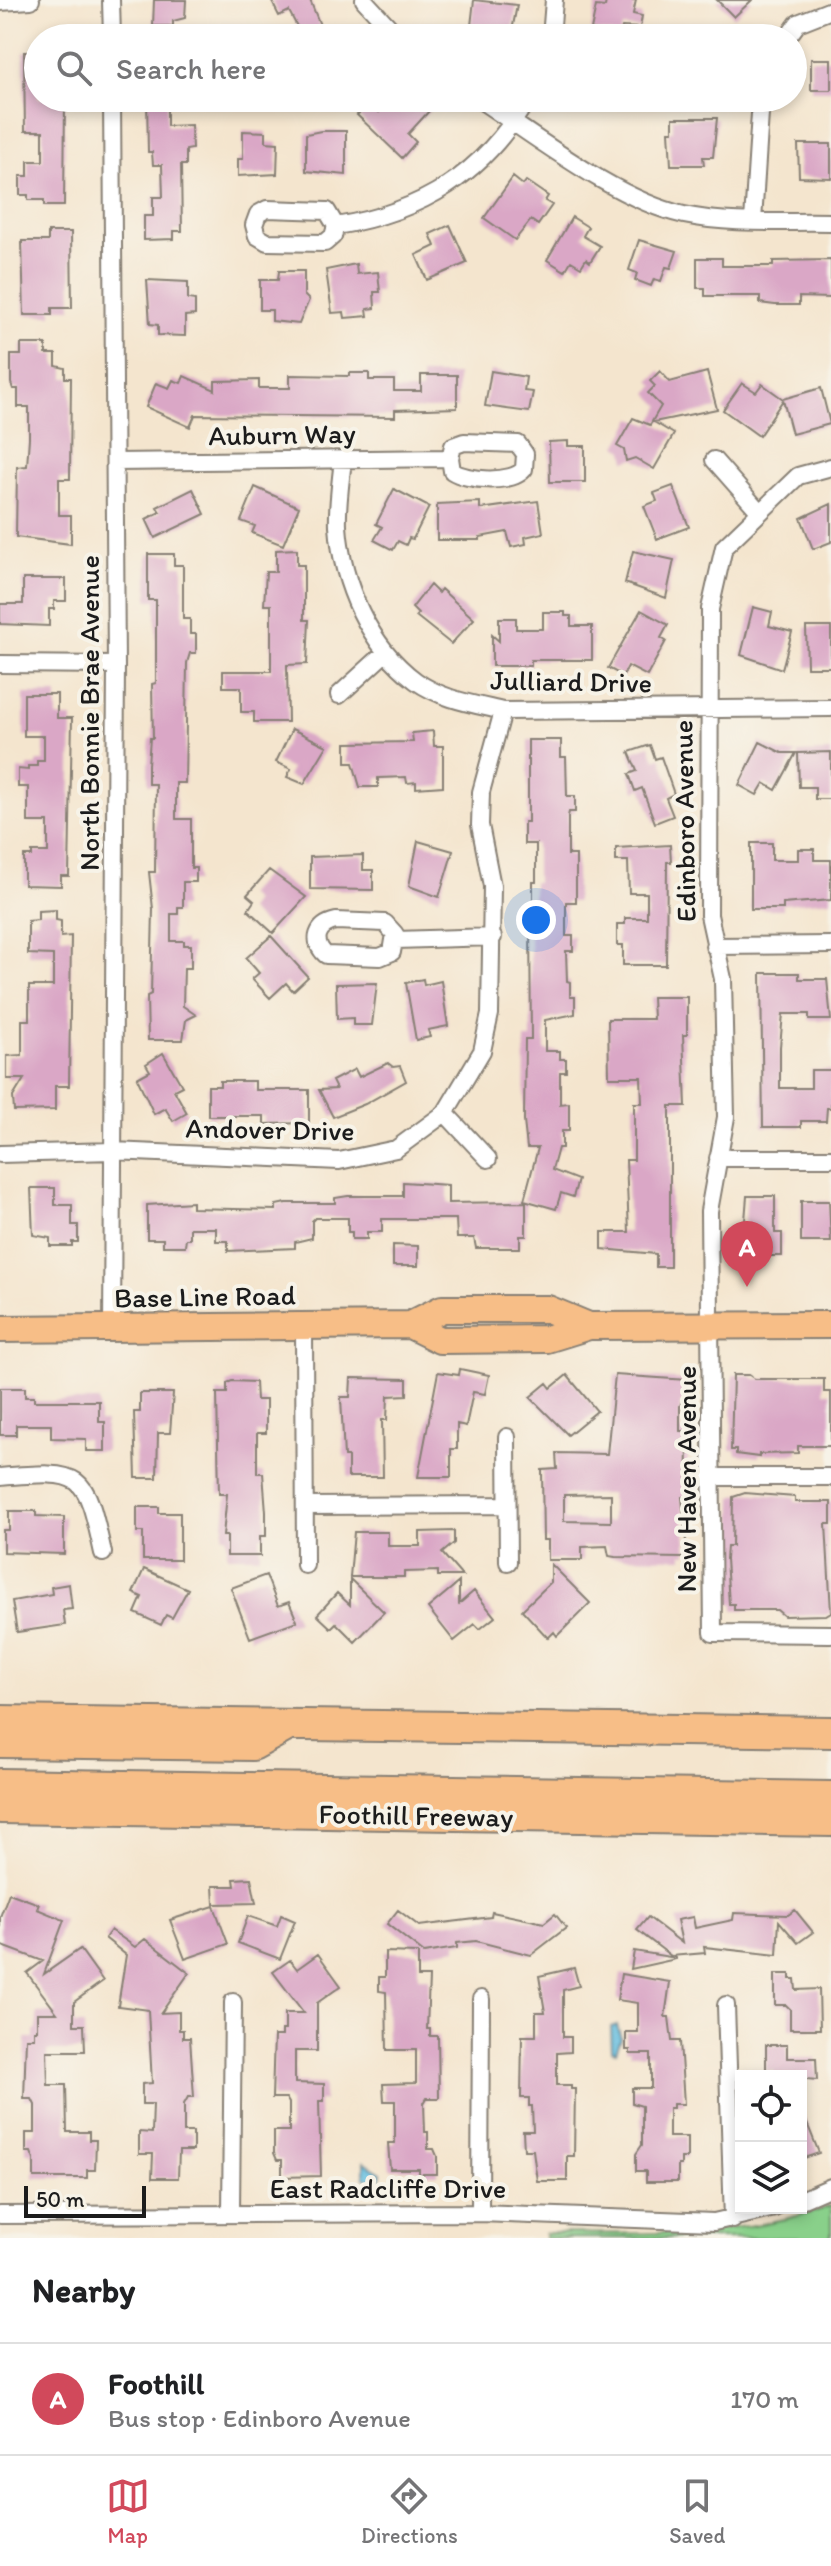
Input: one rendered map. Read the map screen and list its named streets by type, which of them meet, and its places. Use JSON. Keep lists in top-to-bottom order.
{
  "streets": {
    "highway": ["Foothill Freeway"],
    "main road": ["Base Line Road"],
    "street": [
      "Auburn Way",
      "Julliard Drive",
      "North Bonnie Brae Avenue",
      "Edinboro Avenue",
      "Andover Drive",
      "New Haven Avenue",
      "East Radcliffe Drive"
    ]
  },
  "crossings": [
    ["Auburn Way", "Julliard Drive"],
    ["Auburn Way", "North Bonnie Brae Avenue"],
    ["Julliard Drive", "Edinboro Avenue"],
    ["Julliard Drive", "Andover Drive"],
    ["North Bonnie Brae Avenue", "Andover Drive"],
    ["North Bonnie Brae Avenue", "Base Line Road"],
    ["Edinboro Avenue", "Base Line Road"],
    ["Edinboro Avenue", "New Haven Avenue"],
    ["Base Line Road", "New Haven Avenue"]
  ],
  "scale_bar": "50 m",
  "page": {
    "search": "Search here",
    "pins": "A",
    "scale": "50 m",
    "heading": "Nearby",
    "list": [
      {
        "mark": "A",
        "name": "Foothill",
        "note": "Bus stop · Edinboro Avenue",
        "value": "170 m"
      }
    ],
    "nav": ["Map", "Directions", "Saved"]
  }
}
